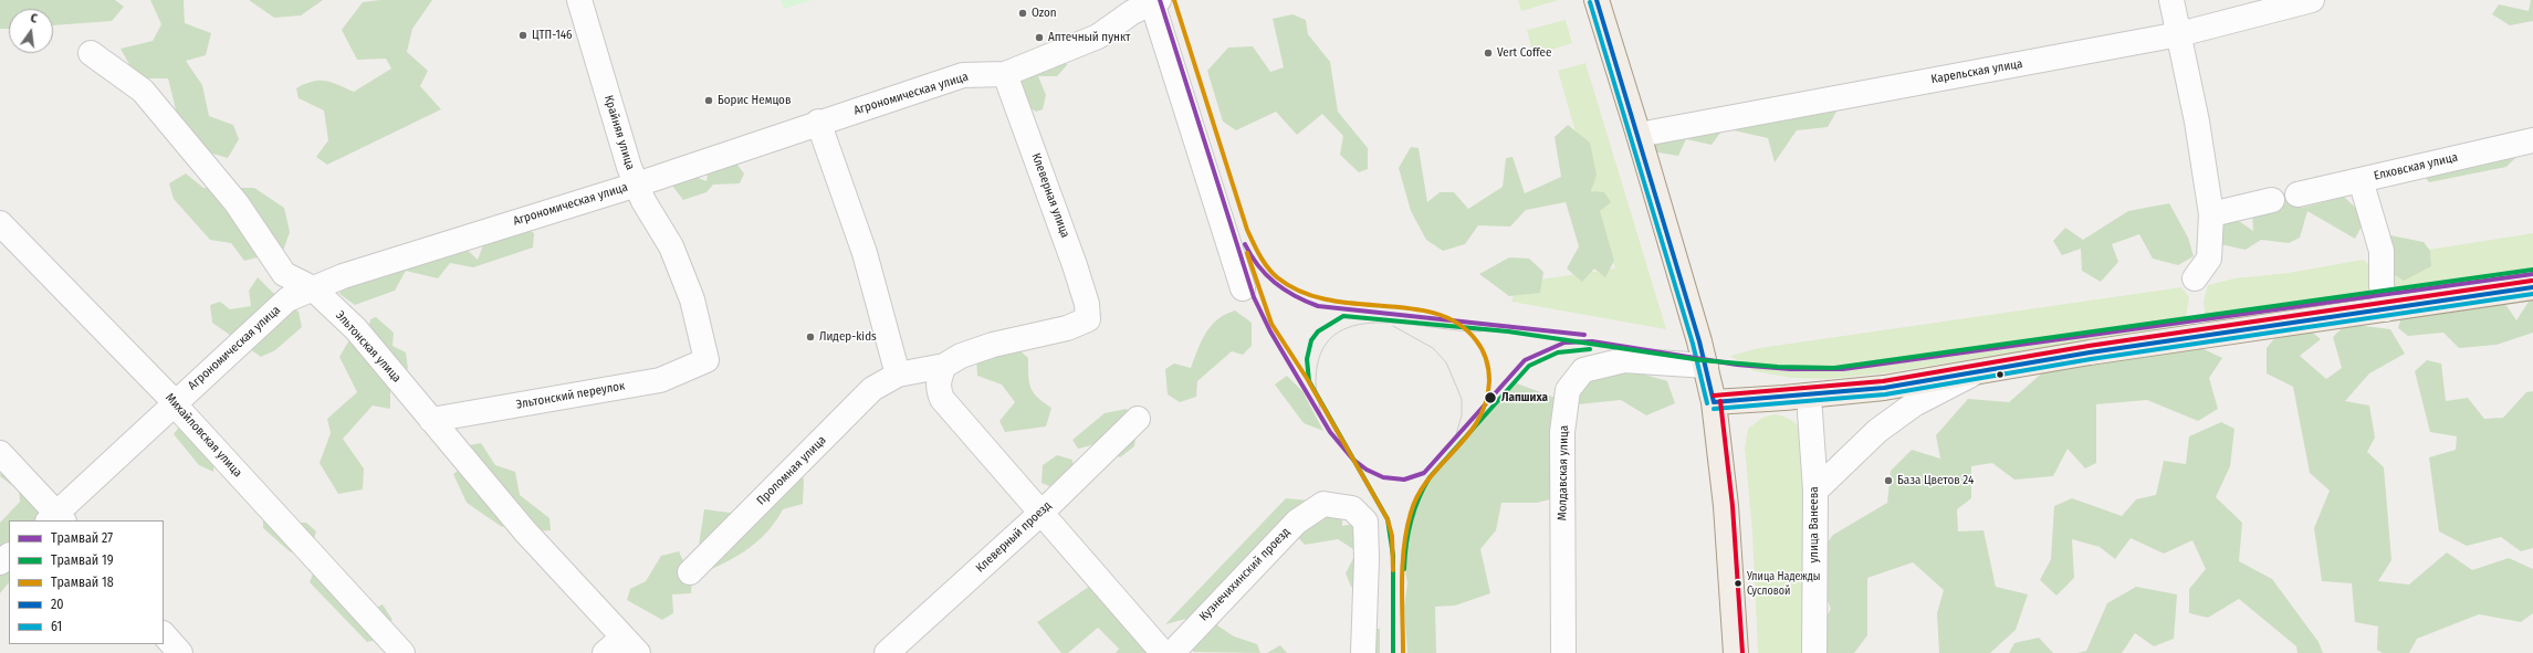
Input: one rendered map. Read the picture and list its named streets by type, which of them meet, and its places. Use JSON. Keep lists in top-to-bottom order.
{
  "streets": {
    "street": [
      "Карельская улица",
      "Агрономическая улица",
      "Крайняя улица",
      "Елховская улица",
      "Клеверная улица",
      "Эльтонская улица",
      "Эльтонский переулок",
      "Михайловская улица",
      "Проломная улица",
      "Молдавская улица",
      "улица Ванеева",
      "Клеверный проезд",
      "Кузнечихинский проезд"
    ]
  },
  "crossings": [
    ["Агрономическая улица", "Крайняя улица"],
    ["Агрономическая улица", "Клеверная улица"],
    ["Агрономическая улица", "Эльтонская улица"],
    ["Агрономическая улица", "Михайловская улица"],
    ["Крайняя улица", "Эльтонский переулок"],
    ["Клеверная улица", "Проломная улица"],
    ["Эльтонская улица", "Эльтонский переулок"]
  ],
  "places": [
    "Ozon",
    "ЦТП-146",
    "Аптечный пункт",
    "Vert Coffee",
    "Борис Немцов",
    "Лидер-kids",
    "Лапшиха",
    "База Цветов 24",
    "Улица Надежды Сусловой"
  ],
  "lines": [
    "tram line 27",
    "tram line 18",
    "transit line 20",
    "transit line 61",
    "tram line 19"
  ],
  "legend": [
    "Трамвай 27",
    "Трамвай 19",
    "Трамвай 18",
    "20",
    "61"
  ],
  "north": "top"
}
